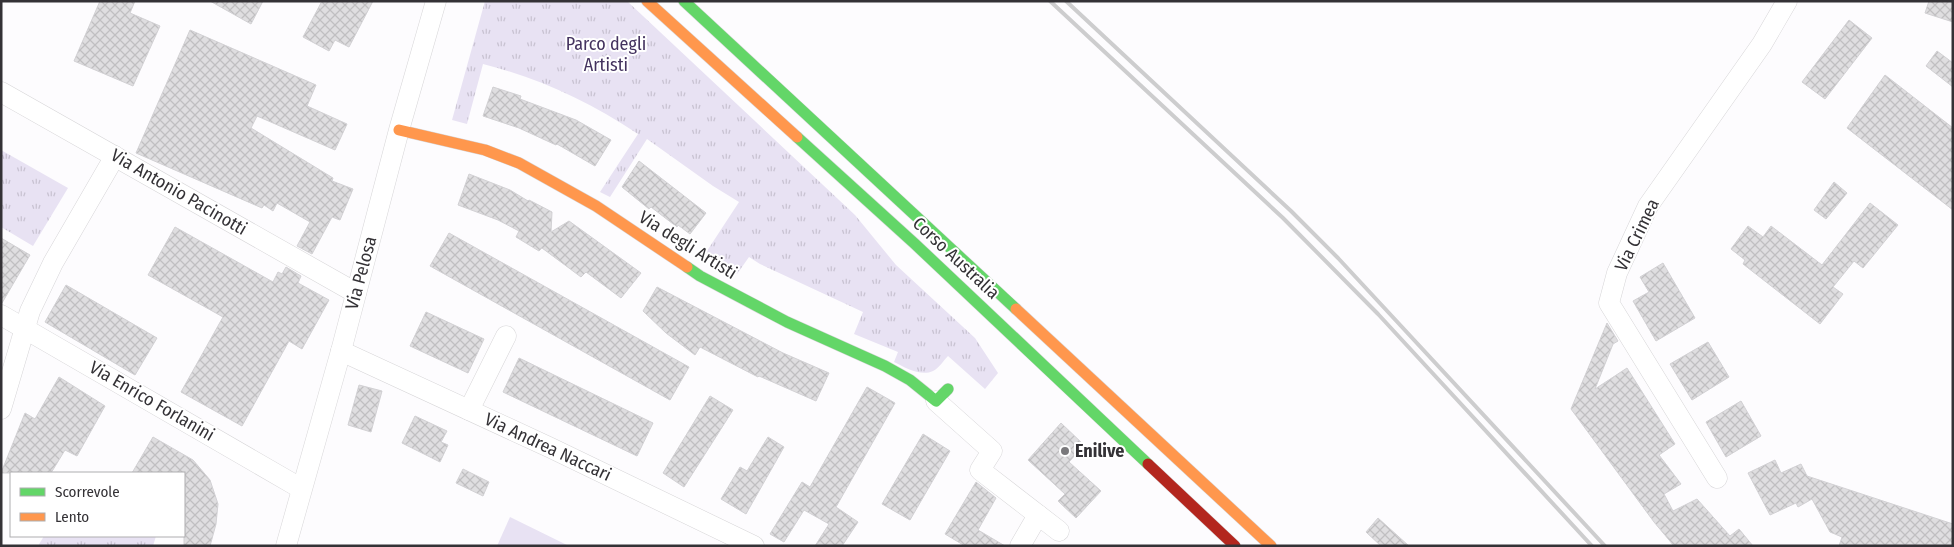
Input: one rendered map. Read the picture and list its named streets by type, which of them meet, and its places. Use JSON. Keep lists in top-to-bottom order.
{
  "streets": {
    "main road": ["Via degli Artisti", "Corso Australia"],
    "street": [
      "Via Antonio Pacinotti",
      "Via Crimea",
      "Via Pelosa",
      "Via Enrico Forlanini",
      "Via Andrea Naccari"
    ]
  },
  "crossings": [
    ["Via Antonio Pacinotti", "Via Pelosa"],
    ["Via degli Artisti", "Via Pelosa"],
    ["Via Pelosa", "Via Enrico Forlanini"],
    ["Via Pelosa", "Via Andrea Naccari"]
  ],
  "parks": ["Parco degli Artisti"],
  "places": ["Enilive"],
  "legend": ["Scorrevole", "Lento"]
}
